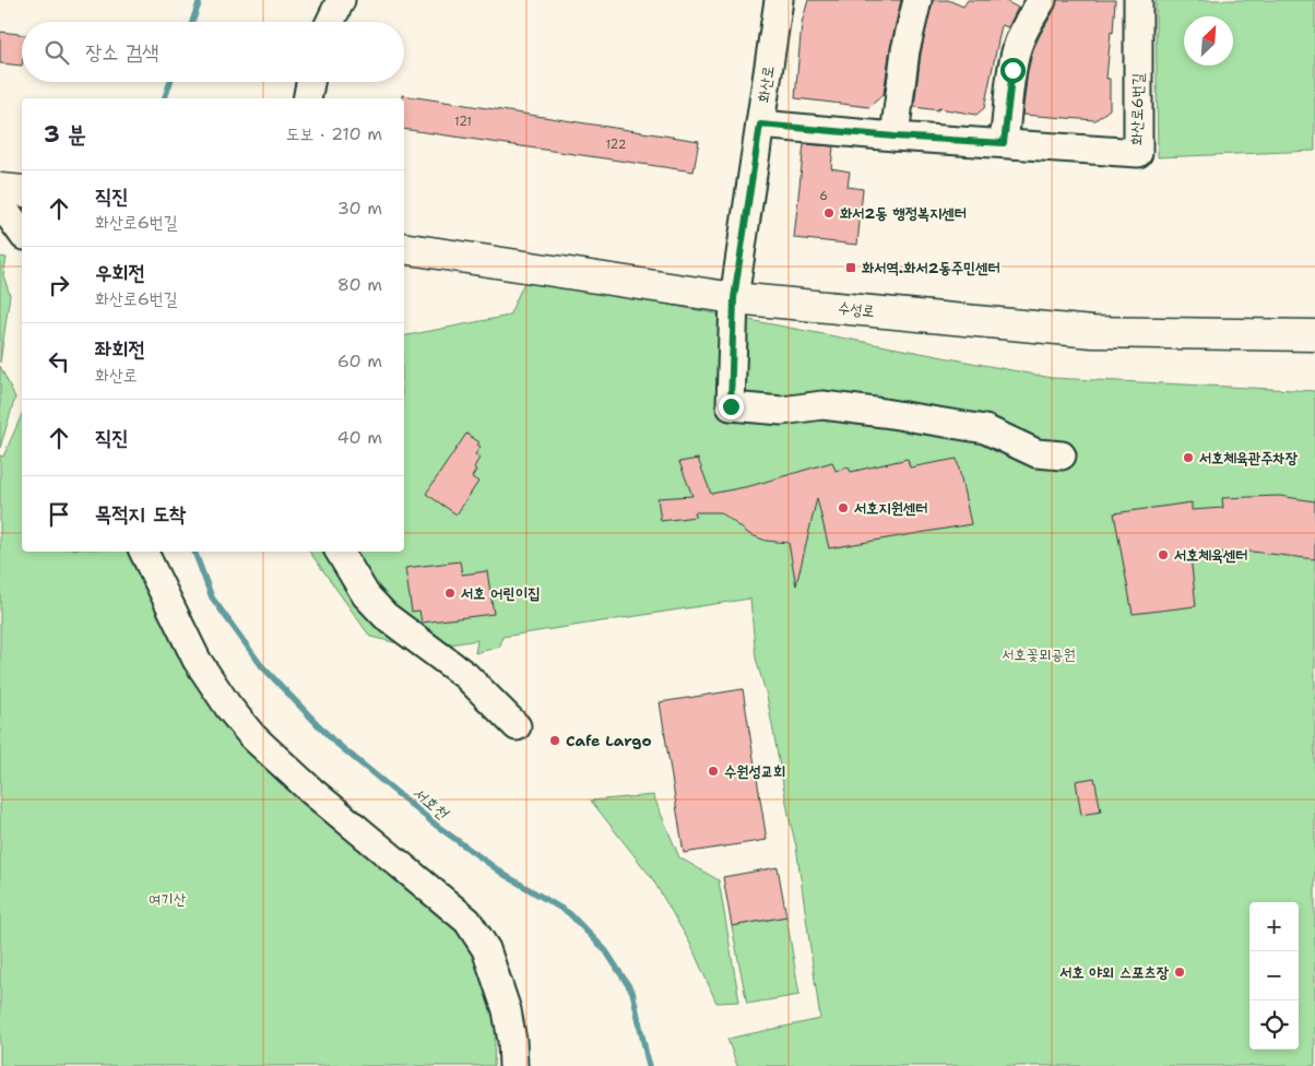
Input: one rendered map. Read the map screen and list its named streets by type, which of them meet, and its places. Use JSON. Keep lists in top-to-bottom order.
{
  "streets": {
    "main road": ["수성로"],
    "street": ["화산로", "화산로6번길"]
  },
  "crossings": [
    ["화산로", "화산로6번길"],
    ["화산로", "수성로"]
  ],
  "water": ["서호천"],
  "parks": ["서호꽃뫼공원", "여기산"],
  "places": {
    "other": [
      "화서2동 행정복지센터",
      "서호체육관주차장",
      "서호지원센터",
      "서호체육센터",
      "서호 어린이집",
      "Cafe Largo",
      "수원성교회",
      "서호 야외 스포츠장"
    ],
    "transit": ["화서역.화서2동주민센터"]
  },
  "house_numbers": ["121", "122", "6"],
  "north": "top right",
  "page": {
    "search": "장소 검색",
    "heading": ["3 분", "도보 · 210 m"],
    "list": [
      ["직진", "화산로6번길", "30 m"],
      ["우회전", "화산로6번길", "80 m"],
      ["좌회전", "화산로", "60 m"],
      ["직진", "40 m"],
      "목적지 도착"
    ],
    "map_buttons": ["+", "−"]
  }
}
